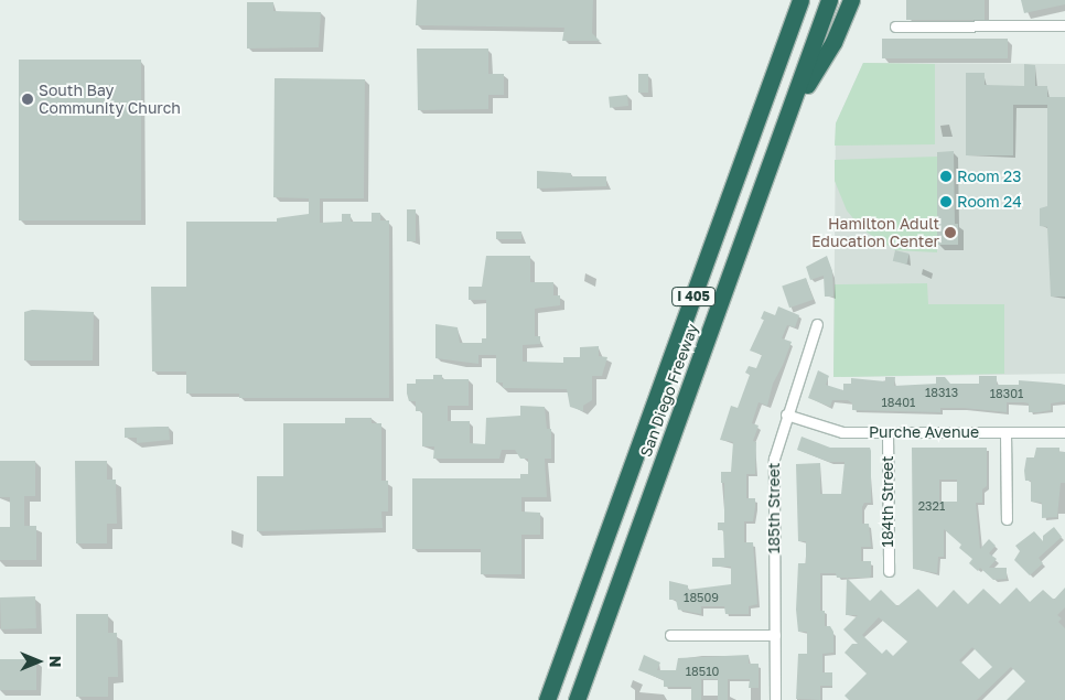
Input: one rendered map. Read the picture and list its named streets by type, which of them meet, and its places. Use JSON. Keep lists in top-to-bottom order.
{
  "streets": {
    "highway": ["I 405", "San Diego Freeway"],
    "street": ["Purche Avenue", "184th Street", "185th Street"]
  },
  "crossings": [
    ["Purche Avenue", "184th Street"],
    ["Purche Avenue", "185th Street"]
  ],
  "places": [
    "South Bay Community Church",
    "Room 23",
    "Room 24",
    "Hamilton Adult Education Center"
  ],
  "house_numbers": [
    "18313",
    "18301",
    "18401",
    "2321",
    "18509",
    "18510"
  ],
  "north": "right"
}
